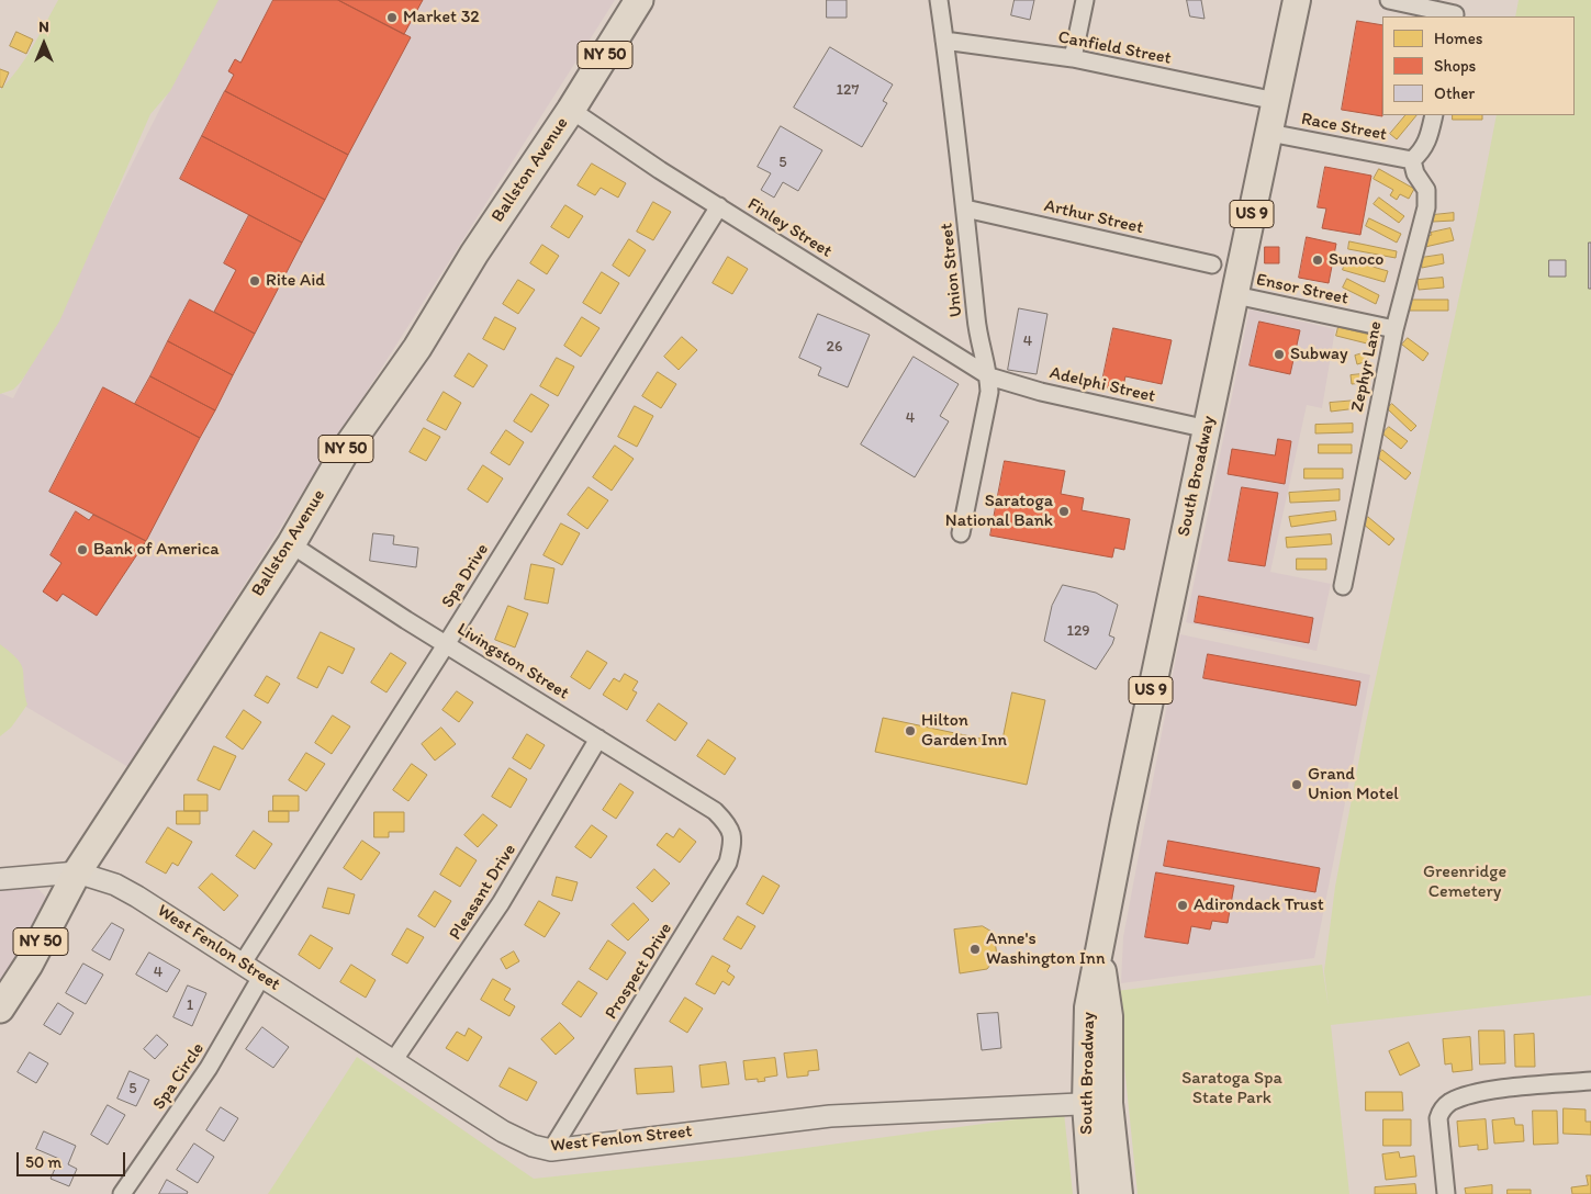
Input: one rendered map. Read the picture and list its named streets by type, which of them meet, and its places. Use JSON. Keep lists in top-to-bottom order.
{
  "streets": {
    "highway": ["NY 50", "Ballston Avenue"],
    "main road": ["US 9", "South Broadway"],
    "street": [
      "Canfield Street",
      "Race Street",
      "Arthur Street",
      "Finley Street",
      "Union Street",
      "Ensor Street",
      "Zephyr Lane",
      "Adelphi Street",
      "Spa Drive",
      "Livingston Street",
      "Pleasant Drive",
      "West Fenlon Street",
      "Prospect Drive",
      "Spa Circle"
    ]
  },
  "crossings": [
    ["Canfield Street", "Union Street"],
    ["Canfield Street", "South Broadway"],
    ["Race Street", "Zephyr Lane"],
    ["Race Street", "South Broadway"],
    ["Ballston Avenue", "Finley Street"],
    ["Ballston Avenue", "Livingston Street"],
    ["Ballston Avenue", "West Fenlon Street"],
    ["Arthur Street", "Union Street"],
    ["Finley Street", "Union Street"],
    ["Finley Street", "Adelphi Street"],
    ["Finley Street", "Spa Drive"],
    ["Union Street", "Adelphi Street"],
    ["Ensor Street", "Zephyr Lane"],
    ["Ensor Street", "South Broadway"],
    ["Adelphi Street", "South Broadway"],
    ["South Broadway", "West Fenlon Street"],
    ["Spa Drive", "Livingston Street"],
    ["Spa Drive", "West Fenlon Street"],
    ["Livingston Street", "Pleasant Drive"],
    ["Livingston Street", "Prospect Drive"],
    ["Pleasant Drive", "West Fenlon Street"],
    ["West Fenlon Street", "Prospect Drive"],
    ["West Fenlon Street", "Spa Circle"]
  ],
  "parks": ["Greenridge Cemetery", "Saratoga Spa State Park"],
  "places": [
    "Market 32",
    "Sunoco",
    "Rite Aid",
    "Subway",
    "Saratoga National Bank",
    "Bank of America",
    "Hilton Garden Inn",
    "Grand Union Motel",
    "Adirondack Trust",
    "Anne's Washington Inn"
  ],
  "house_numbers": [
    "127",
    "5",
    "4",
    "26",
    "4",
    "129",
    "4",
    "1",
    "5"
  ],
  "legend": ["Homes", "Shops", "Other"],
  "scale_bar": "50 m",
  "north": "top"
}
